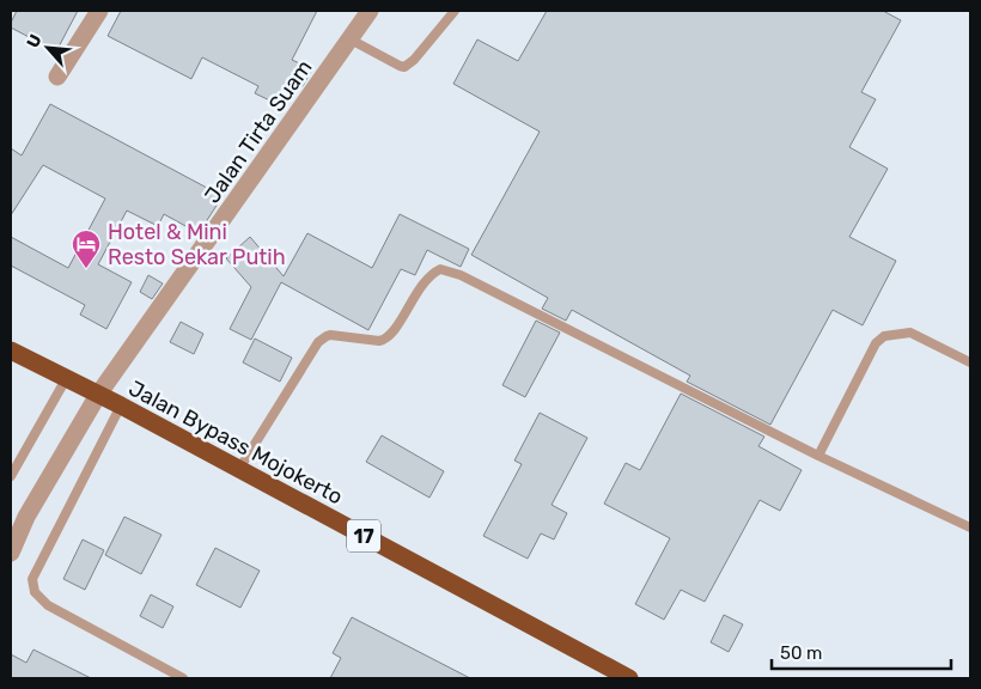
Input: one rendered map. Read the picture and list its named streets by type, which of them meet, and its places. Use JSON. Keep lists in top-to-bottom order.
{
  "streets": {
    "highway": ["Jalan Bypass Mojokerto", "17"],
    "street": ["Jalan Tirta Suam"]
  },
  "crossings": [
    ["Jalan Tirta Suam", "Jalan Bypass Mojokerto"]
  ],
  "places": {
    "hotel": ["Hotel & Mini Resto Sekar Putih"]
  },
  "scale_bar": "50 m",
  "north": "top left"
}
